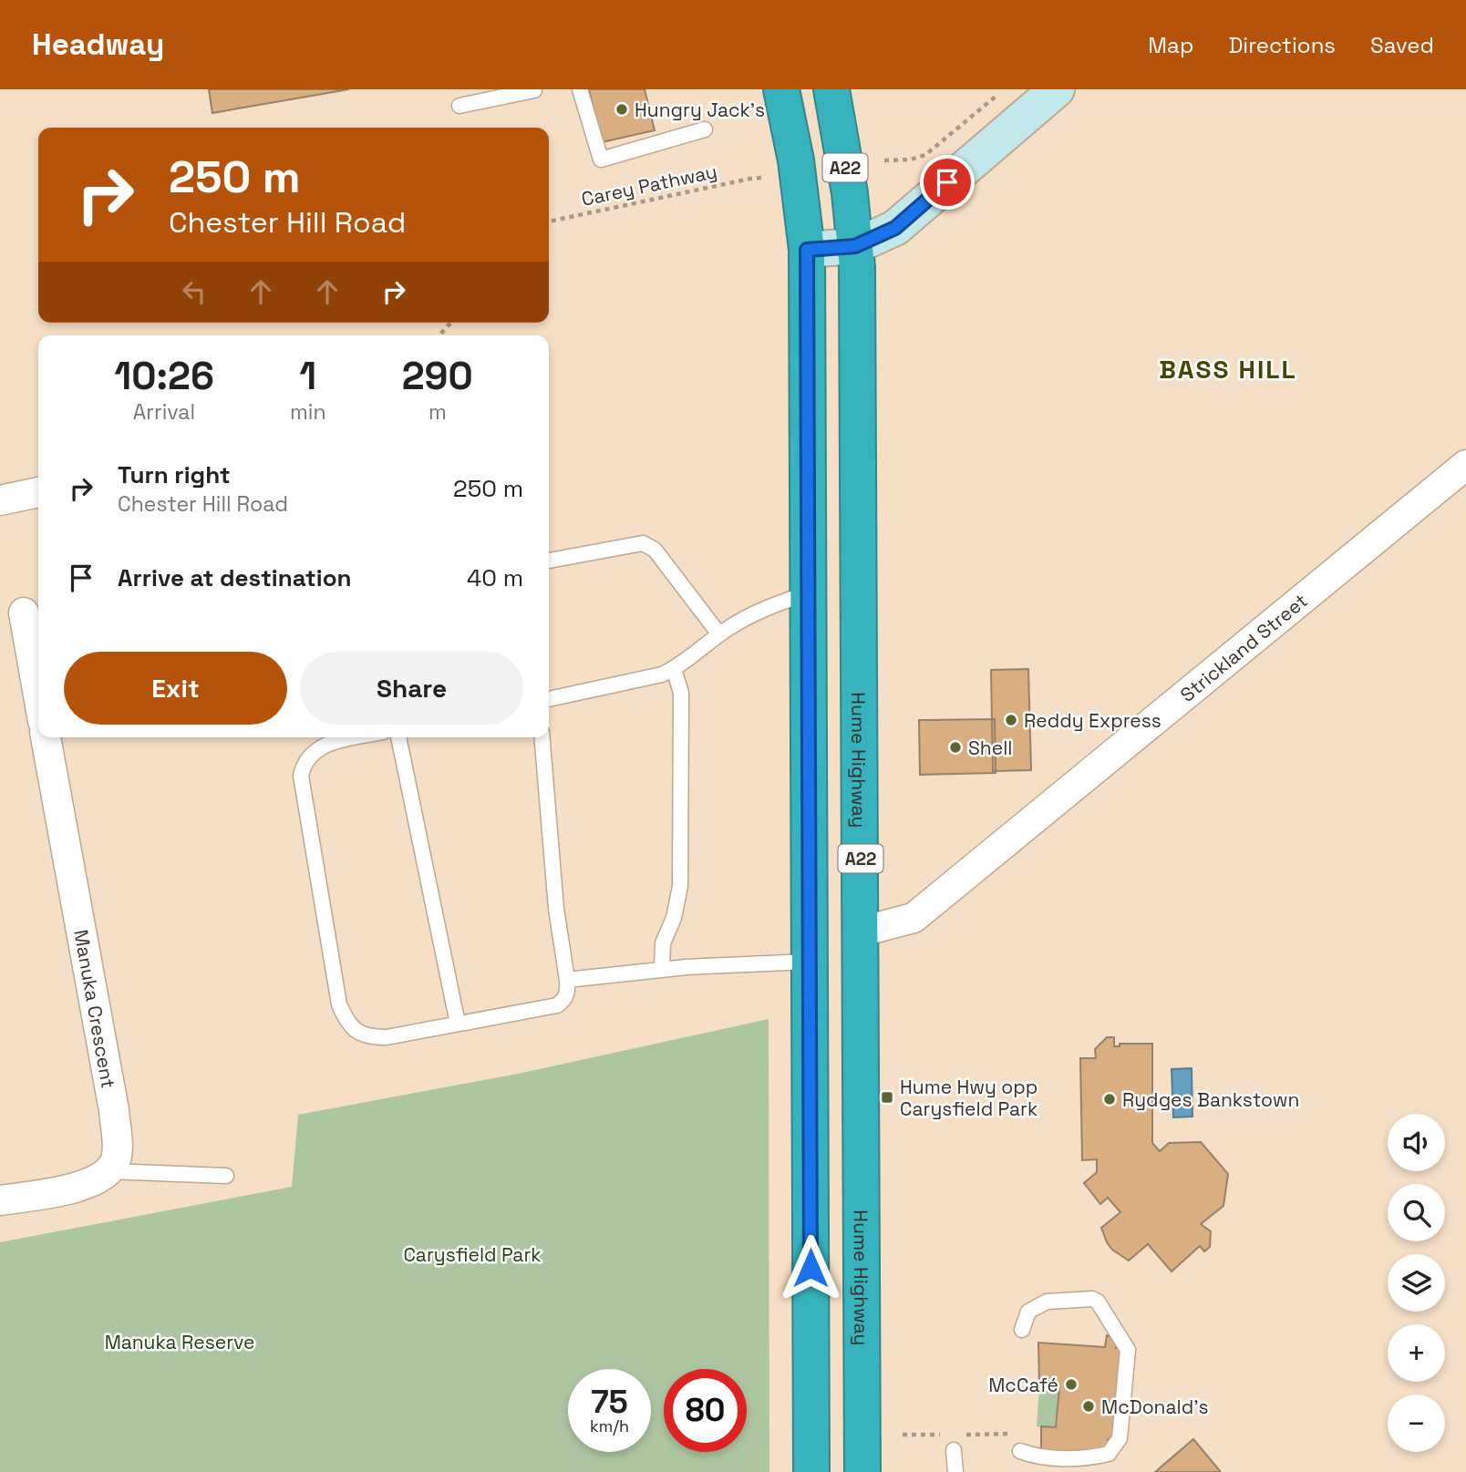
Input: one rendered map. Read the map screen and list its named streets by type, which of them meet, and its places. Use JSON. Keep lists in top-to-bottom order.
{
  "streets": {
    "highway": ["A22", "Hume Highway"],
    "street": ["Strickland Street", "Manuka Crescent"],
    "path": ["Carey Pathway"]
  },
  "crossings": [
    ["Strickland Street", "Hume Highway"]
  ],
  "districts": ["BASS HILL"],
  "parks": ["Carysfield Park", "Manuka Reserve"],
  "places": {
    "other": [
      "Hungry Jack's",
      "Reddy Express",
      "Shell",
      "Rydges Bankstown",
      "McCafé",
      "McDonald's"
    ],
    "transit": ["Hume Hwy opp Carysfield Park"]
  },
  "page": {
    "header": "Headway",
    "nav": ["Map", "Directions", "Saved"],
    "turn": ["250 m", "Chester Hill Road"],
    "eta": [
      "10:26",
      "Arrival",
      "1",
      "min",
      "290",
      "m"
    ],
    "list": [
      {
        "name": "Turn right",
        "note": "Chester Hill Road",
        "value": "250 m"
      },
      {
        "name": "Arrive at destination",
        "value": "40 m"
      }
    ],
    "buttons": ["Exit", "Share"],
    "map_buttons": ["+", "−"],
    "speed": "75 km/h",
    "limit": "80"
  }
}
